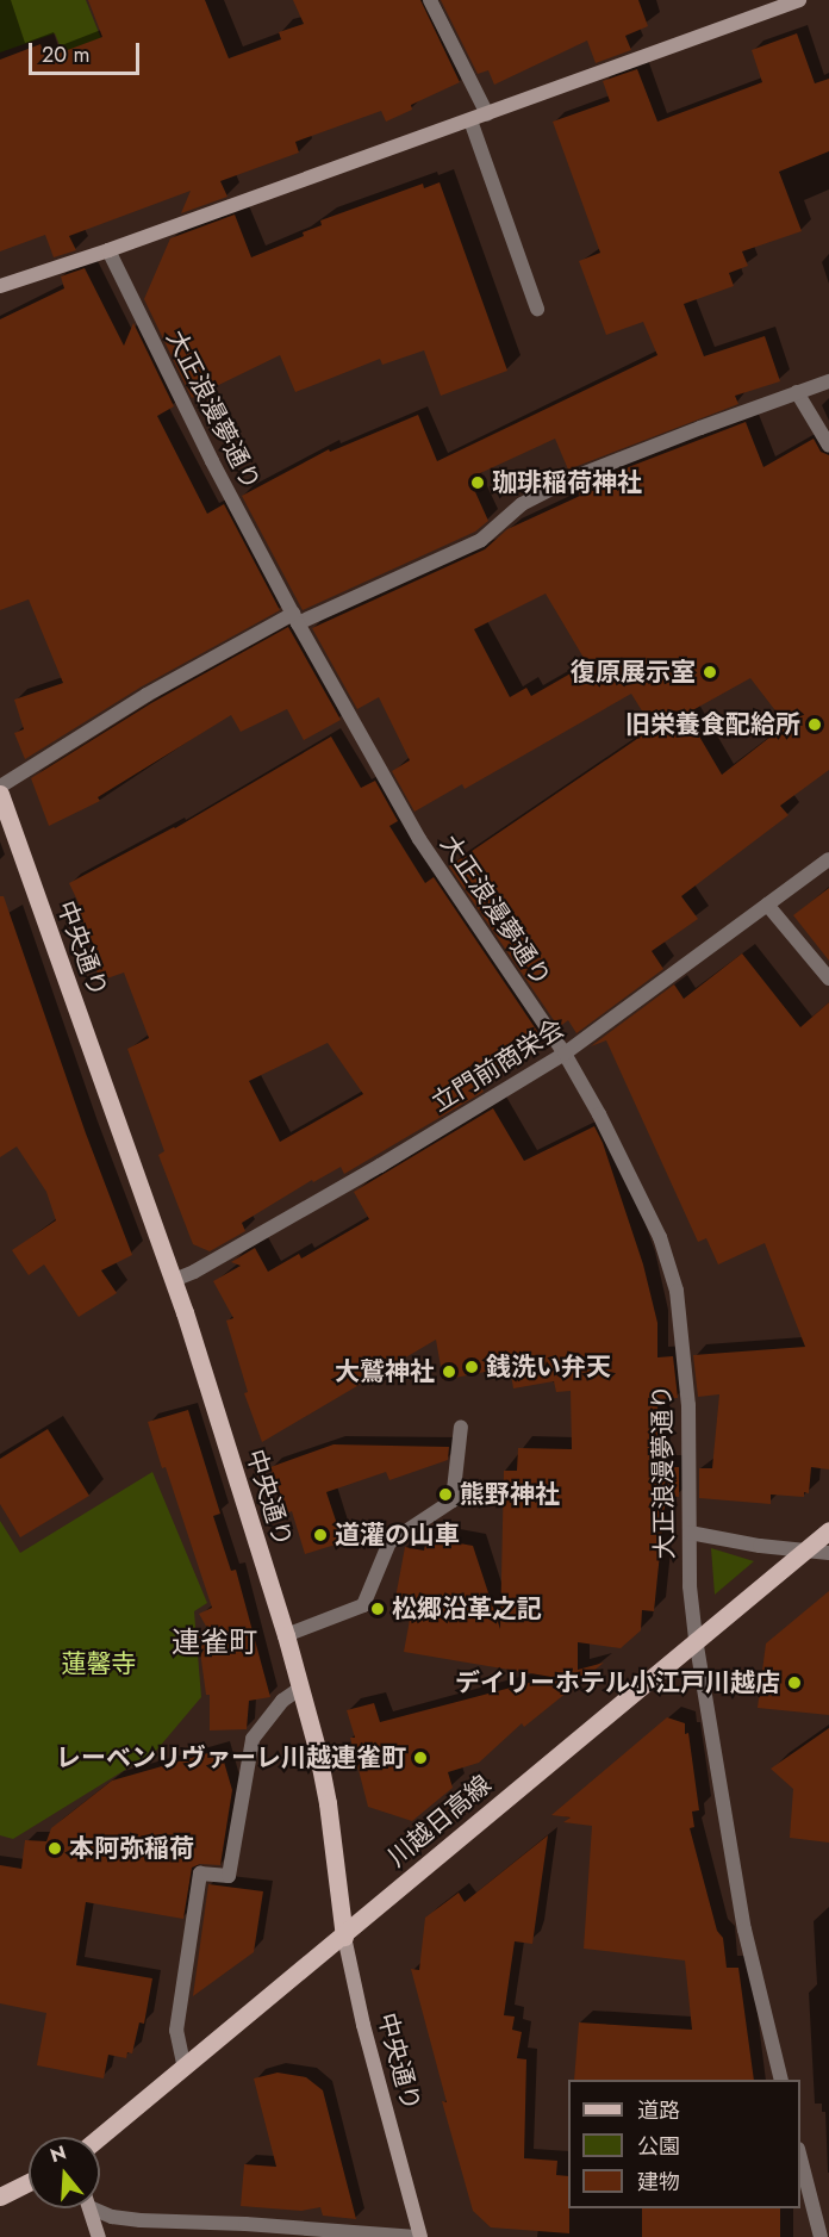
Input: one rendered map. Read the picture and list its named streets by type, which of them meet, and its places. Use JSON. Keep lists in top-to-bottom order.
{
  "streets": {
    "main road": ["中央通り", "川越日高線"],
    "street": ["大正浪漫夢通り", "立門前商栄会"]
  },
  "crossings": [
    ["大正浪漫夢通り", "立門前商栄会"],
    ["大正浪漫夢通り", "川越日高線"],
    ["中央通り", "立門前商栄会"],
    ["中央通り", "川越日高線"]
  ],
  "districts": ["連雀町"],
  "parks": ["蓮馨寺"],
  "places": [
    "珈琲稲荷神社",
    "復原展示室",
    "旧栄養食配給所",
    "銭洗い弁天",
    "大鷲神社",
    "熊野神社",
    "道灌の山車",
    "松郷沿革之記",
    "デイリーホテル小江戸川越店",
    "レーベンリヴァーレ川越連雀町",
    "本阿弥稲荷"
  ],
  "legend": ["道路", "公園", "建物"],
  "scale_bar": "20 m",
  "north": "top"
}
